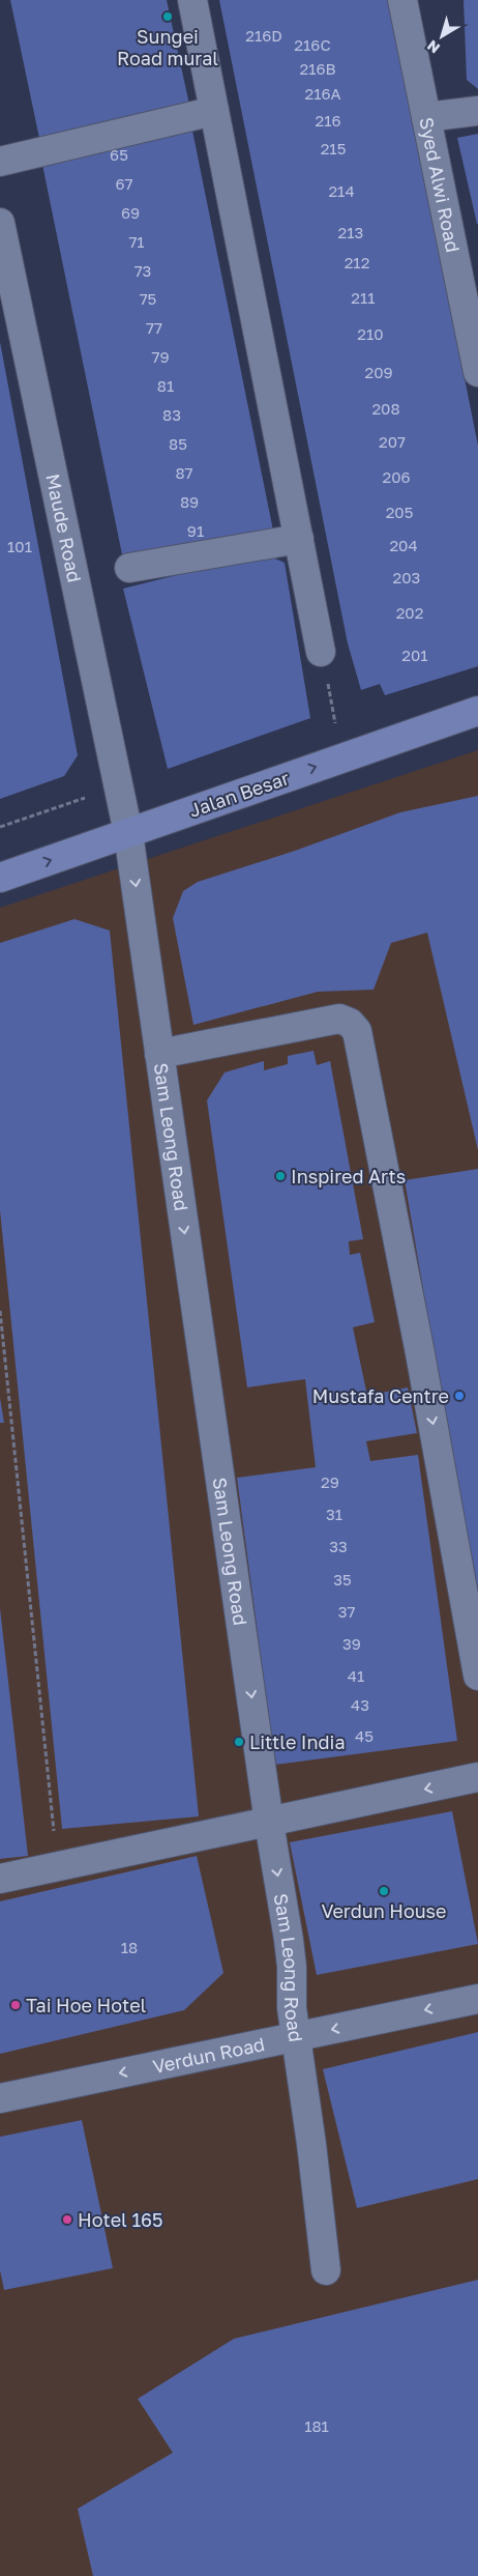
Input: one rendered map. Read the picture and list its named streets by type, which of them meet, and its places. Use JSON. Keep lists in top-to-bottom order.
{
  "streets": {
    "main road": ["Jalan Besar"],
    "street": [
      "Syed Alwi Road",
      "Maude Road",
      "Sam Leong Road",
      "Verdun Road"
    ]
  },
  "crossings": [
    ["Maude Road", "Jalan Besar"],
    ["Maude Road", "Sam Leong Road"],
    ["Jalan Besar", "Sam Leong Road"],
    ["Sam Leong Road", "Verdun Road"]
  ],
  "one_way": ["Jalan Besar", "Sam Leong Road"],
  "places": [
    "Sungei Road mural",
    "Inspired Arts",
    "Mustafa Centre",
    "Little India",
    "Verdun House",
    "Tai Hoe Hotel",
    "Hotel 165"
  ],
  "house_numbers": [
    "216D",
    "216C",
    "216B",
    "216A",
    "216",
    "215",
    "65",
    "67",
    "214",
    "69",
    "213",
    "71",
    "212",
    "73",
    "211",
    "75",
    "77",
    "210",
    "79",
    "209",
    "81",
    "208",
    "83",
    "207",
    "85",
    "87",
    "206",
    "89",
    "205",
    "91",
    "204",
    "101",
    "203",
    "202",
    "201",
    "29",
    "31",
    "33",
    "35",
    "37",
    "39",
    "41",
    "43",
    "45",
    "18",
    "181"
  ],
  "north": "bottom left"
}
